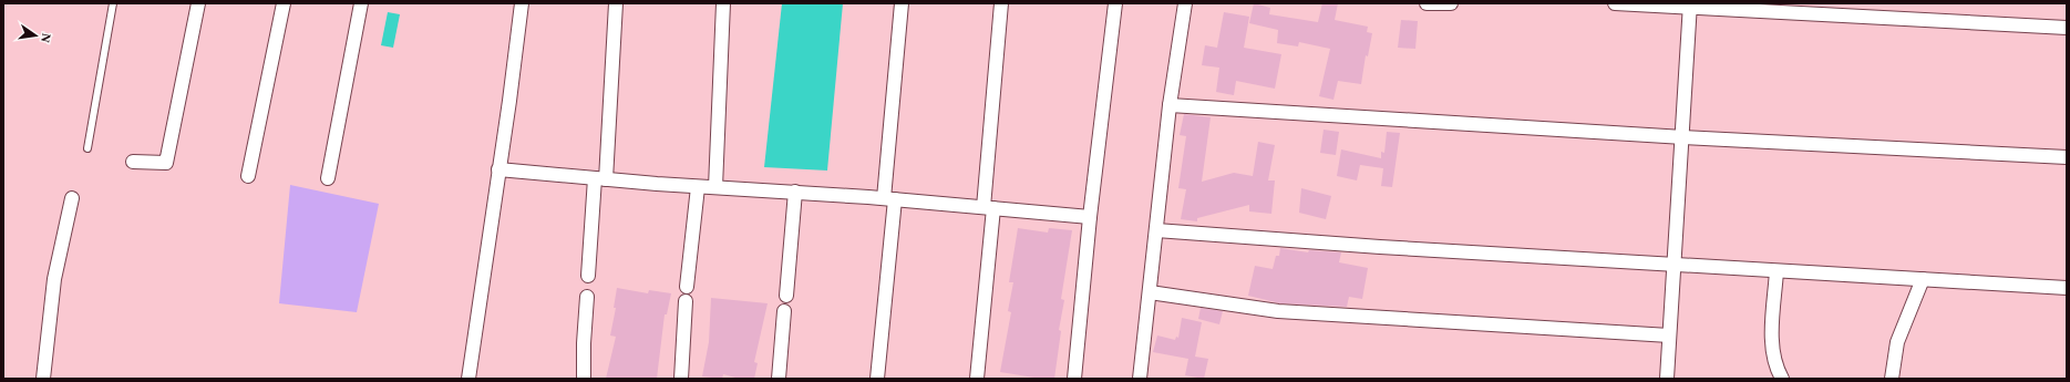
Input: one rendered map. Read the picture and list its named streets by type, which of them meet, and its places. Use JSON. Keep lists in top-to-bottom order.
{
  "north": "right"
}
